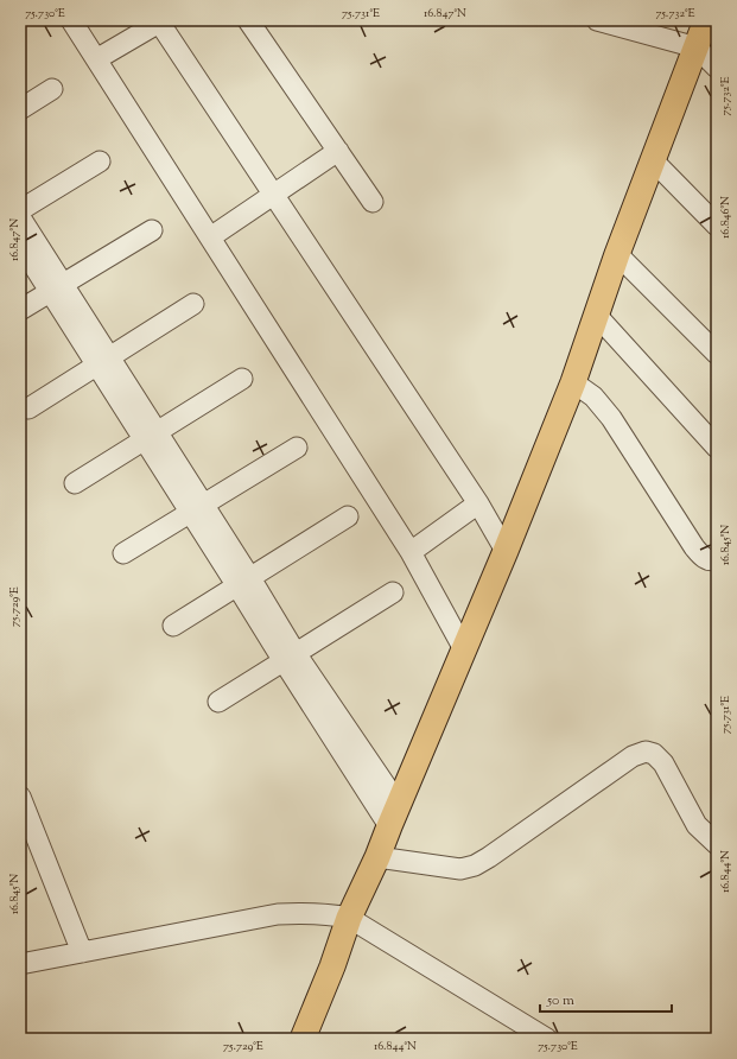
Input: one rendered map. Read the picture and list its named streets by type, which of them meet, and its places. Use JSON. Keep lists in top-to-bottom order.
{
  "scale_bar": "50 m",
  "coordinates": [
    "75.730°E",
    "75.731°E",
    "16.847°N",
    "75.732°E",
    "16.846°N",
    "16.845°N",
    "75.729°E",
    "16.844°N"
  ]
}
